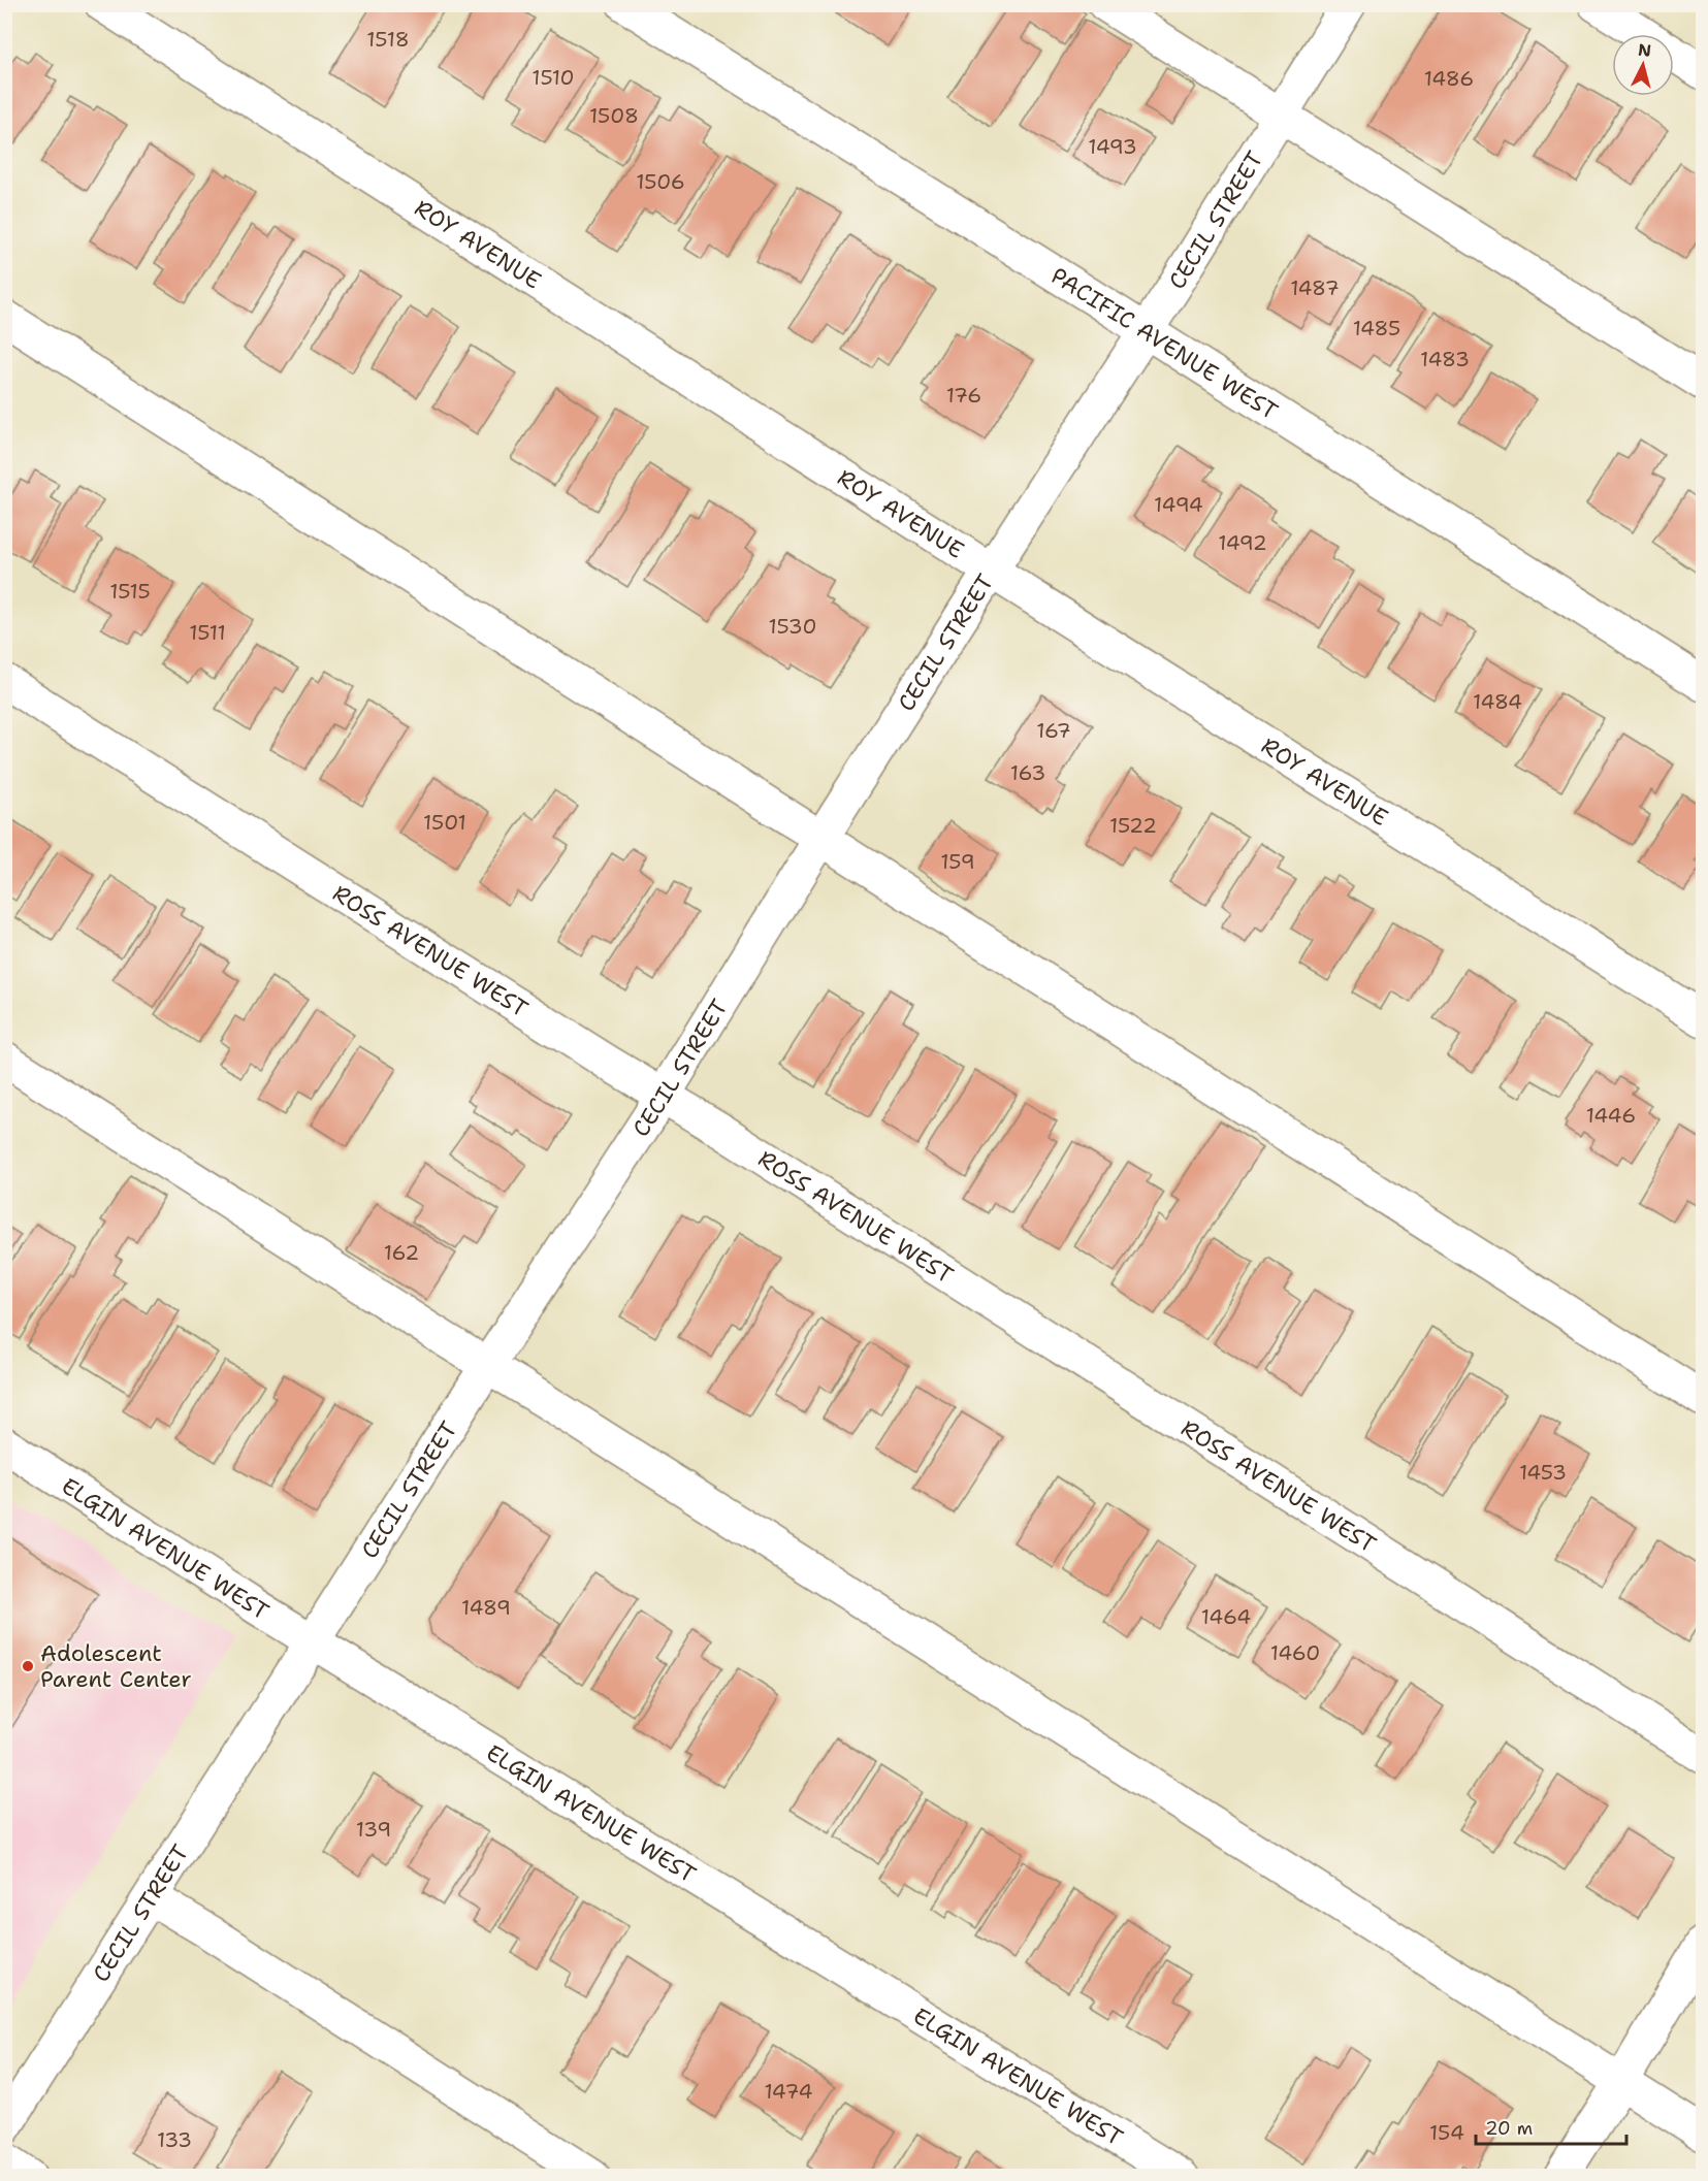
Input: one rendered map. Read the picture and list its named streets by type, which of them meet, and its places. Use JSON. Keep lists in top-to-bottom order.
{
  "streets": {
    "street": [
      "CECIL STREET",
      "ROY AVENUE",
      "PACIFIC AVENUE WEST",
      "ROSS AVENUE WEST",
      "ELGIN AVENUE WEST"
    ]
  },
  "crossings": [
    ["CECIL STREET", "ROY AVENUE"],
    ["CECIL STREET", "PACIFIC AVENUE WEST"],
    ["CECIL STREET", "ROSS AVENUE WEST"],
    ["CECIL STREET", "ELGIN AVENUE WEST"]
  ],
  "places": ["Adolescent Parent Center"],
  "house_numbers": [
    "1518",
    "1510",
    "1486",
    "1508",
    "1493",
    "1506",
    "1487",
    "1485",
    "1483",
    "176",
    "1494",
    "1492",
    "1515",
    "1530",
    "1511",
    "1484",
    "167",
    "163",
    "1501",
    "1522",
    "159",
    "1446",
    "162",
    "1453",
    "1489",
    "1464",
    "1460",
    "139",
    "1474",
    "154",
    "133"
  ],
  "scale_bar": "20 m",
  "north": "top"
}
